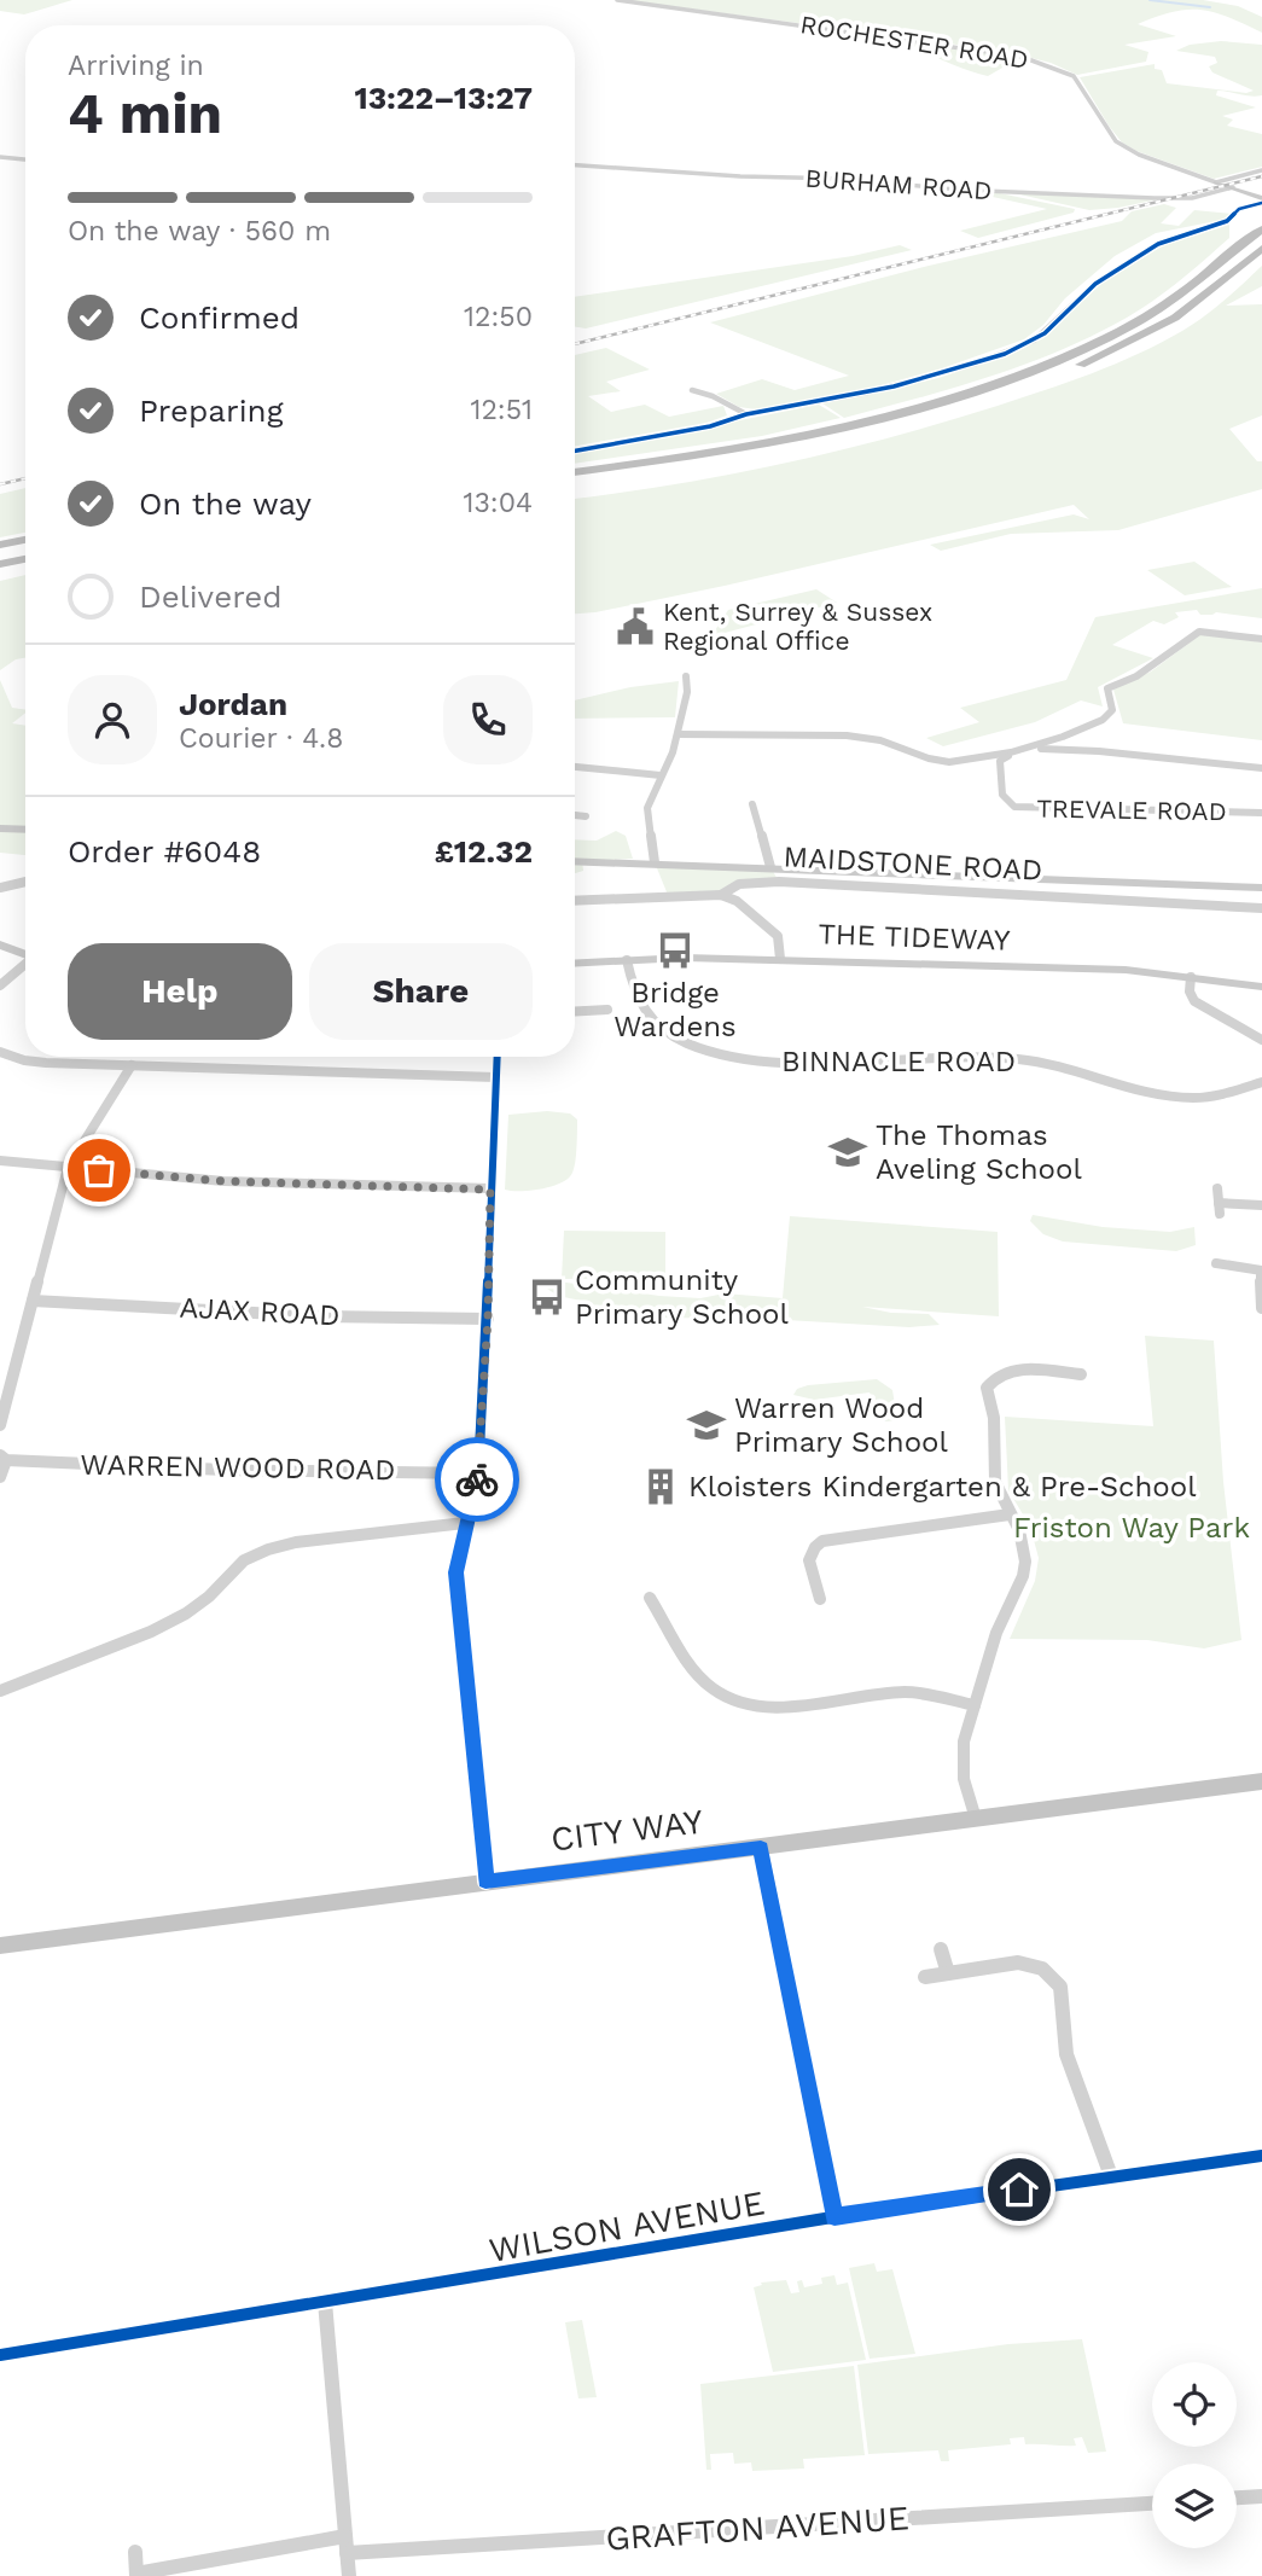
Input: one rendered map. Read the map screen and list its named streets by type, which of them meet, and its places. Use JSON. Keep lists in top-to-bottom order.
{
  "streets": {
    "main road": ["CITY WAY"],
    "street": [
      "ROCHESTER ROAD",
      "BURHAM ROAD",
      "TREVALE ROAD",
      "MAIDSTONE ROAD",
      "THE TIDEWAY",
      "BINNACLE ROAD",
      "AJAX ROAD",
      "WARREN WOOD ROAD",
      "WILSON AVENUE",
      "GRAFTON AVENUE"
    ]
  },
  "crossings": [
    ["THE TIDEWAY", "BINNACLE ROAD"]
  ],
  "parks": ["Friston Way Park"],
  "places": {
    "public building": ["Kent, Surrey & Sussex Regional Office"],
    "bus stop": ["Bridge Wardens", "Community Primary School"],
    "school or university": ["The Thomas Aveling School", "Warren Wood Primary School"],
    "building": ["Kloisters Kindergarten & Pre-School"]
  },
  "page": {
    "heading": ["4 min", "Arriving in", "13:22–13:27"],
    "panel": [
      "Jordan",
      "Courier · 4.8",
      "Order #6048",
      "£12.32"
    ],
    "bar": "On the way · 560 m",
    "list": [
      ["Confirmed", "12:50"],
      ["Preparing", "12:51"],
      ["On the way", "13:04"],
      "Delivered"
    ],
    "buttons": ["Help", "Share"]
  }
}
